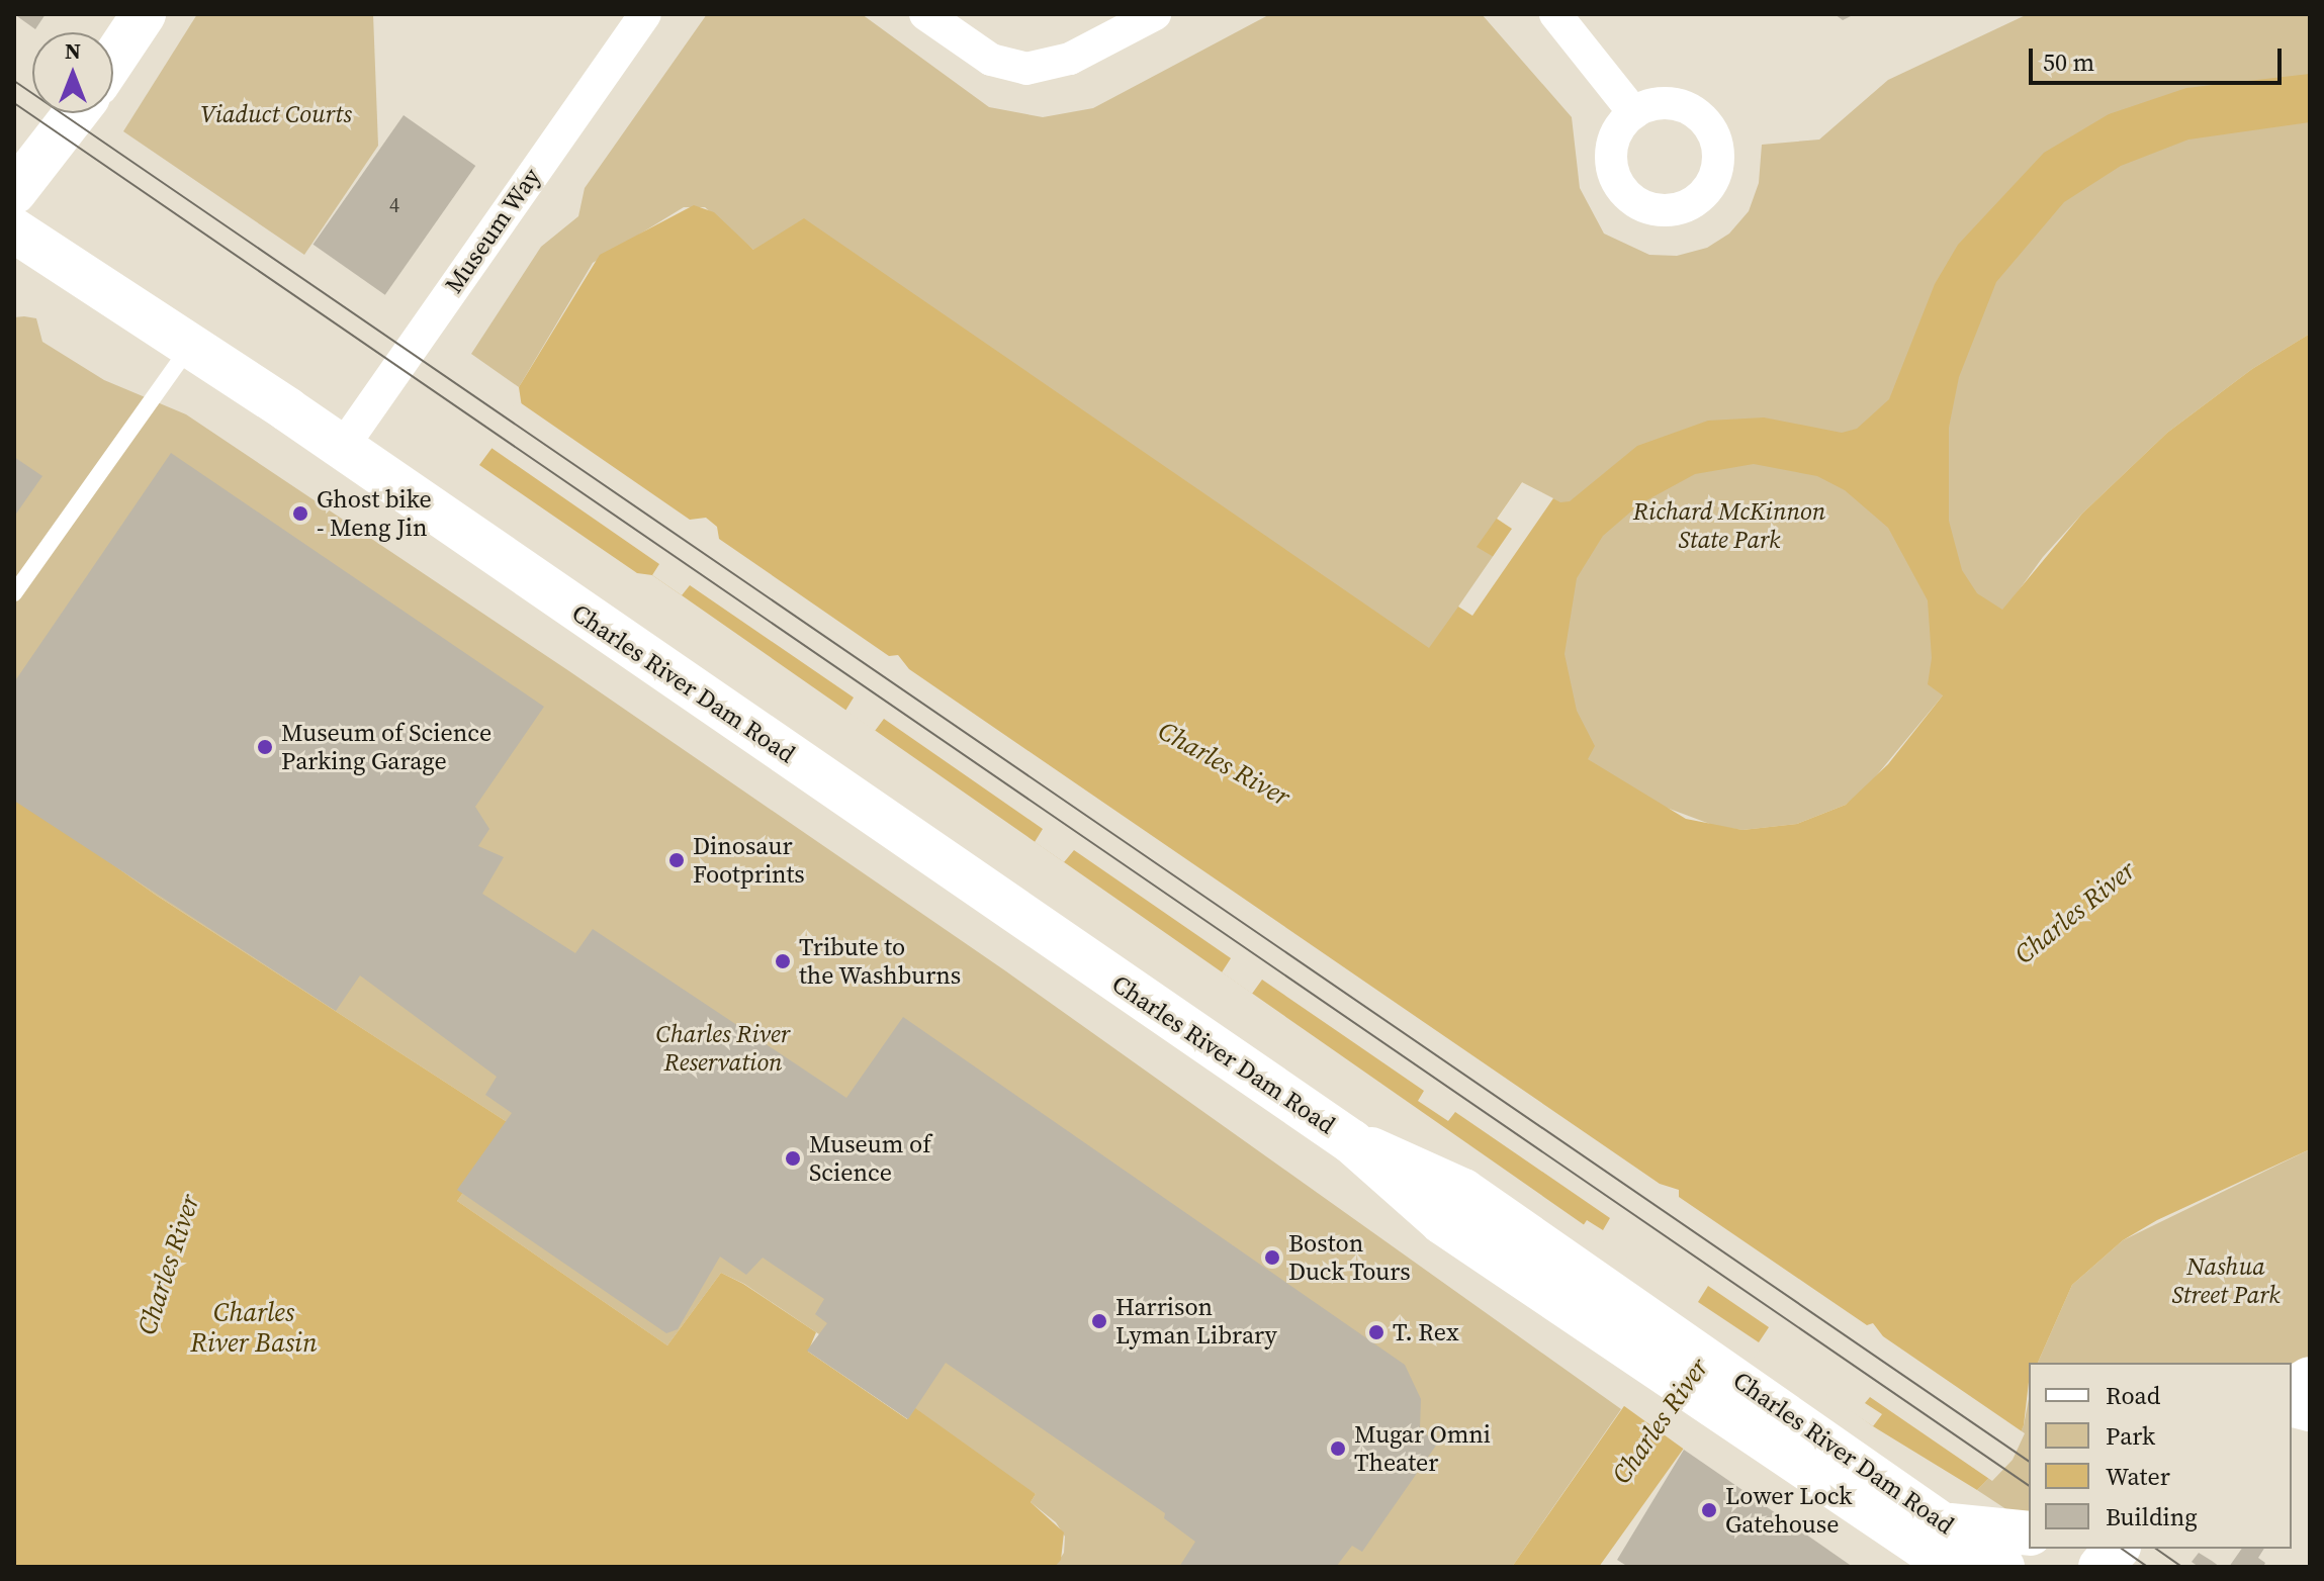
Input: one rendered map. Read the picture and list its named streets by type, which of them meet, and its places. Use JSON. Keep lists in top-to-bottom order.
{
  "streets": {
    "main road": ["Charles River Dam Road"],
    "street": ["Museum Way"]
  },
  "crossings": [
    ["Museum Way", "Charles River Dam Road"]
  ],
  "water": ["Charles River", "Charles River Basin"],
  "parks": [
    "Viaduct Courts",
    "Richard McKinnon State Park",
    "Charles River Reservation",
    "Nashua Street Park"
  ],
  "places": [
    "Ghost bike - Meng Jin",
    "Museum of Science Parking Garage",
    "Dinosaur Footprints",
    "Tribute to the Washburns",
    "Museum of Science",
    "Boston Duck Tours",
    "Harrison Lyman Library",
    "T. Rex",
    "Mugar Omni Theater",
    "Lower Lock Gatehouse"
  ],
  "house_numbers": ["4"],
  "legend": [
    "Road",
    "Park",
    "Water",
    "Building"
  ],
  "scale_bar": "50 m",
  "north": "top"
}
